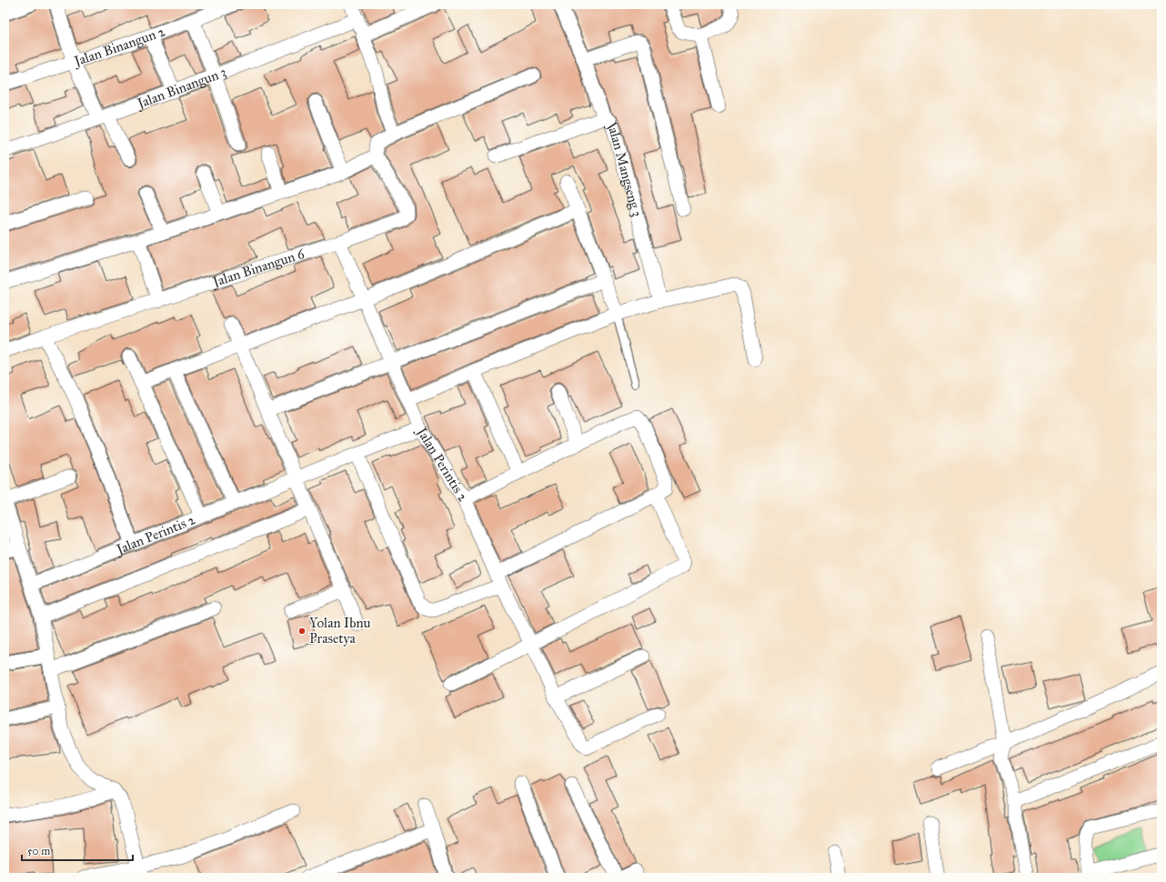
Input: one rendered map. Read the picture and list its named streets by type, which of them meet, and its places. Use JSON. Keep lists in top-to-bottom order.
{
  "streets": {
    "street": [
      "Jalan Binangun 2",
      "Jalan Binangun 3",
      "Jalan Mangseng 3",
      "Jalan Binangun 6",
      "Jalan Perintis 2"
    ]
  },
  "places": ["Yolan Ibnu Prasetya"],
  "scale_bar": "50 m"
}
